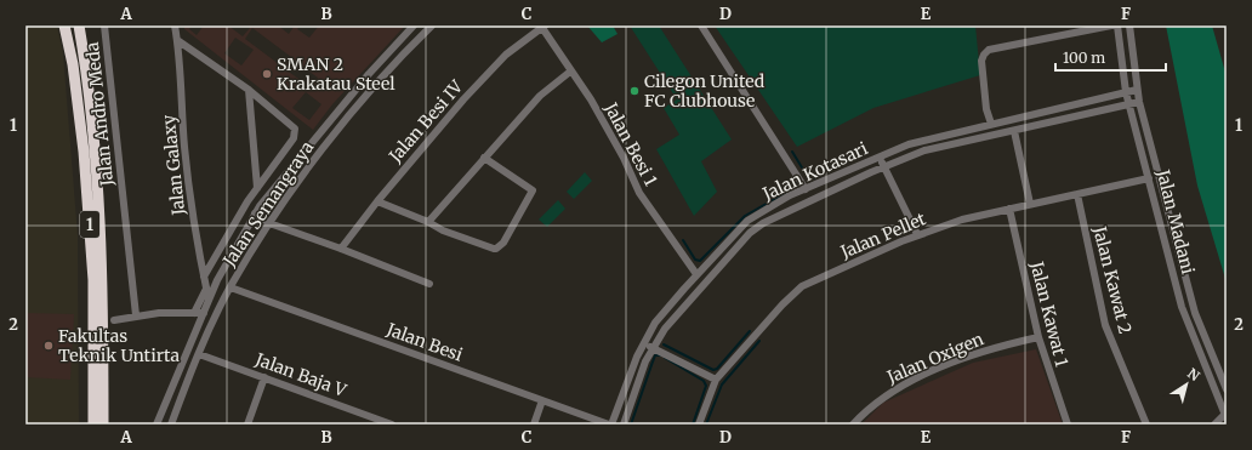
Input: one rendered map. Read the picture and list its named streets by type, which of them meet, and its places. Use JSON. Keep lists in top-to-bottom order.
{
  "streets": {
    "highway": ["1"],
    "street": [
      "Jalan Andro Meda",
      "Jalan Besi IV",
      "Jalan Besi 1",
      "Jalan Galaxy",
      "Jalan Kotasari",
      "Jalan Semangraya",
      "Jalan Madani",
      "Jalan Pellet",
      "Jalan Kawat 2",
      "Jalan Kawat 1",
      "Jalan Besi",
      "Jalan Oxigen",
      "Jalan Baja V"
    ]
  },
  "crossings": [
    ["Jalan Besi IV", "Jalan Besi 1"],
    ["Jalan Besi 1", "Jalan Kotasari"],
    ["Jalan Galaxy", "Jalan Semangraya"],
    ["Jalan Kotasari", "Jalan Madani"],
    ["Jalan Kotasari", "Jalan Besi"],
    ["Jalan Semangraya", "Jalan Besi"],
    ["Jalan Semangraya", "Jalan Baja V"],
    ["Jalan Madani", "Jalan Pellet"],
    ["Jalan Pellet", "Jalan Kawat 2"],
    ["Jalan Pellet", "Jalan Kawat 1"],
    ["Jalan Kawat 1", "Jalan Oxigen"]
  ],
  "places": ["SMAN 2 Krakatau Steel", "Cilegon United FC Clubhouse", "Fakultas Teknik Untirta"],
  "scale_bar": "100 m",
  "north": "top right",
  "grid": {
    "columns": [
      "A",
      "B",
      "C",
      "D",
      "E",
      "F"
    ],
    "rows": ["1", "2"]
  }
}
